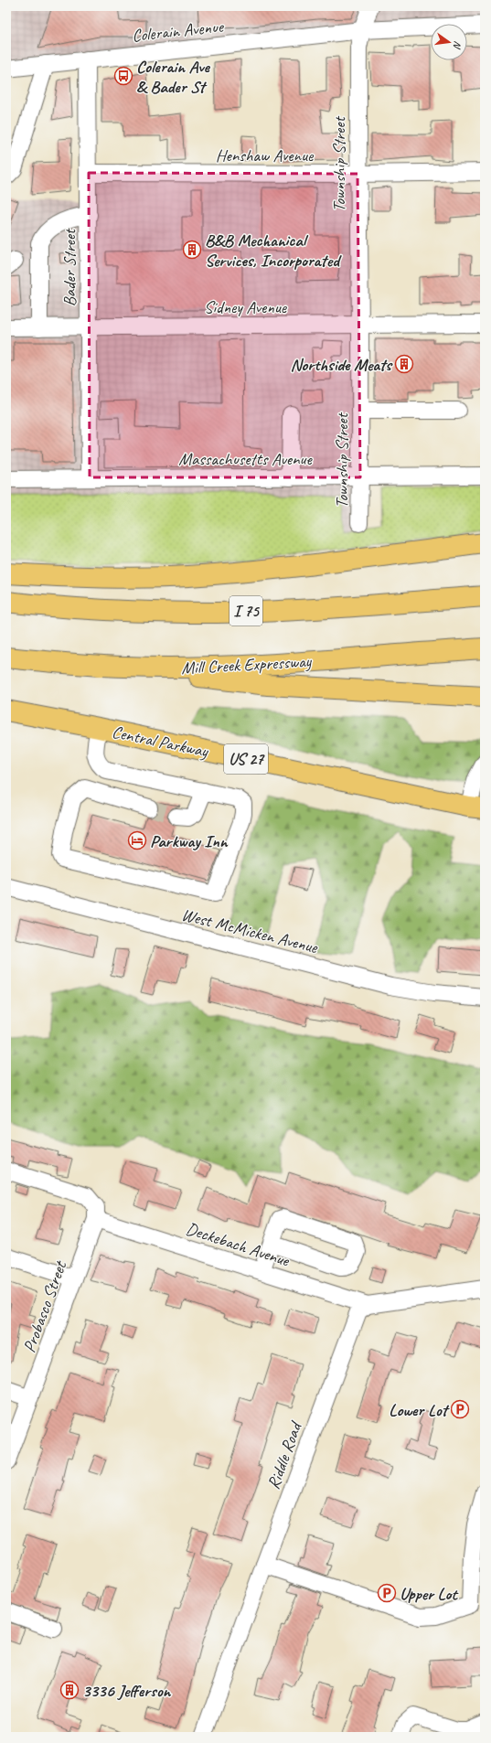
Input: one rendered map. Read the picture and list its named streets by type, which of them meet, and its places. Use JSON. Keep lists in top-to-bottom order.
{
  "streets": {
    "main road": [
      "I 75",
      "Mill Creek Expressway",
      "Central Parkway",
      "US 27"
    ],
    "street": [
      "Colerain Avenue",
      "Henshaw Avenue",
      "Township Street",
      "Bader Street",
      "Sidney Avenue",
      "Massachusetts Avenue",
      "West McMicken Avenue",
      "Deckebach Avenue",
      "Probasco Street",
      "Riddle Road"
    ]
  },
  "crossings": [
    ["Colerain Avenue", "Township Street"],
    ["Colerain Avenue", "Bader Street"],
    ["Henshaw Avenue", "Township Street"],
    ["Henshaw Avenue", "Bader Street"],
    ["Township Street", "Sidney Avenue"],
    ["Township Street", "Massachusetts Avenue"],
    ["Bader Street", "Sidney Avenue"],
    ["Bader Street", "Massachusetts Avenue"],
    ["Deckebach Avenue", "Probasco Street"],
    ["Deckebach Avenue", "Riddle Road"]
  ],
  "places": {
    "bus stop": ["Colerain Ave & Bader St"],
    "building": ["B&B Mechanical Services, Incorporated", "Northside Meats", "3336 Jefferson"],
    "hotel": ["Parkway Inn"],
    "parking": ["Lower Lot", "Upper Lot"]
  },
  "north": "right"
}
